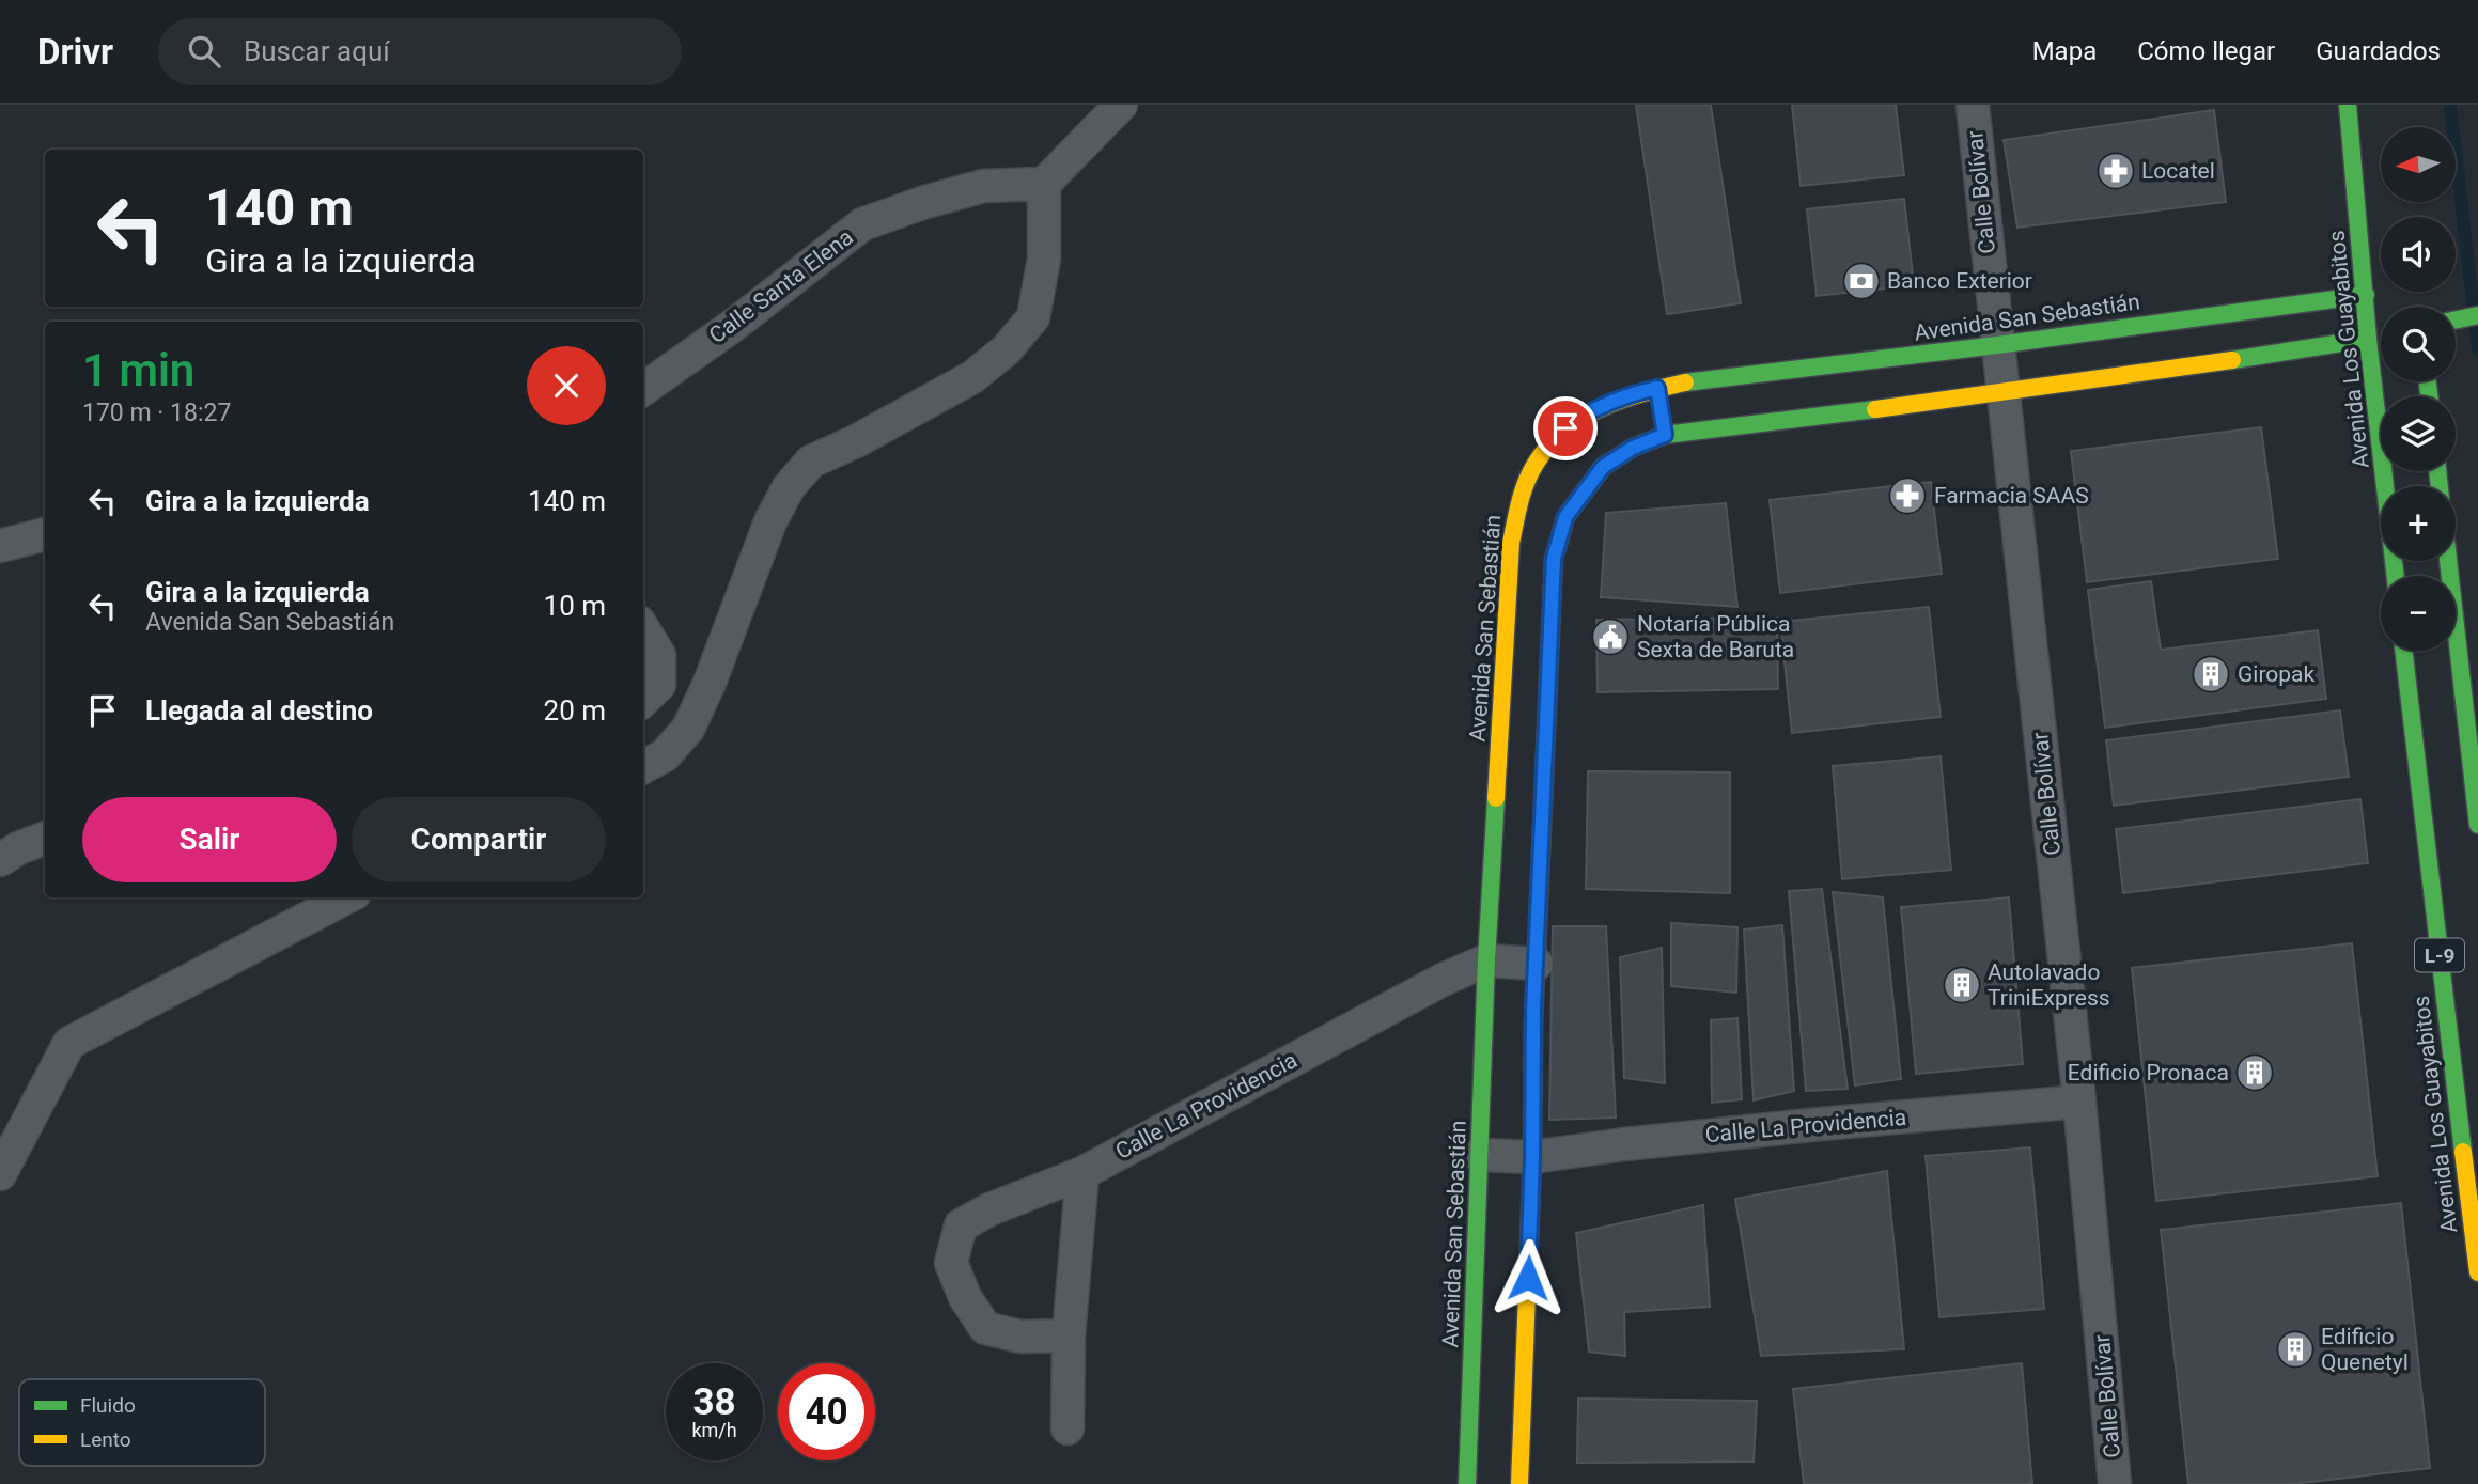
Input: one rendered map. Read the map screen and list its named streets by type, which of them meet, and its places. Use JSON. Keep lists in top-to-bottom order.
{
  "streets": {
    "street": [
      "Calle Bolívar",
      "Calle Santa Elena",
      "Avenida San Sebastián",
      "Avenida Los Guayabitos",
      "L-9",
      "Calle La Providencia"
    ]
  },
  "crossings": [
    ["Calle Bolívar", "Avenida San Sebastián"],
    ["Calle Bolívar", "Calle La Providencia"],
    ["Avenida San Sebastián", "Avenida Los Guayabitos"],
    ["Avenida San Sebastián", "Calle La Providencia"]
  ],
  "places": {
    "pharmacy": ["Locatel", "Farmacia SAAS"],
    "bank": ["Banco Exterior"],
    "public building": ["Notaría Pública Sexta de Baruta"],
    "building": [
      "Giropak",
      "Autolavado TriniExpress",
      "Edificio Pronaca",
      "Edificio Quenetyl"
    ]
  },
  "legend": ["Fluido", "Lento"],
  "north": "left",
  "page": {
    "header": "Drivr",
    "search": "Buscar aquí",
    "nav": ["Mapa", "Cómo llegar", "Guardados"],
    "map_buttons": ["+", "−"],
    "turn": ["140 m", "Gira a la izquierda"],
    "heading": ["1 min", "170 m · 18:27"],
    "list": [
      {
        "name": "Gira a la izquierda",
        "value": "140 m"
      },
      {
        "name": "Gira a la izquierda",
        "note": "Avenida San Sebastián",
        "value": "10 m"
      },
      {
        "name": "Llegada al destino",
        "value": "20 m"
      }
    ],
    "buttons": ["Salir", "Compartir"],
    "speed": "38 km/h",
    "limit": "40"
  }
}
